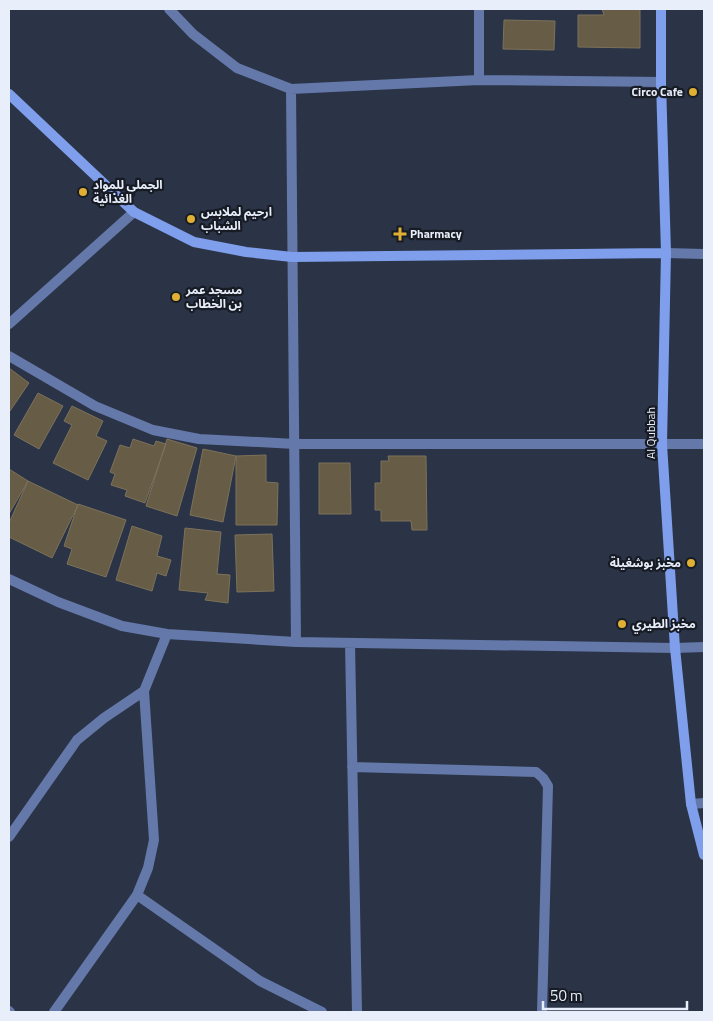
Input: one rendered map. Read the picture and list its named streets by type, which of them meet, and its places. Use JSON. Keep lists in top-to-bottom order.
{
  "streets": {
    "main road": ["Al Qubbah"]
  },
  "places": {
    "other": [
      "Circo Cafe",
      "الجملي للمواد الغذائية",
      "ارحيم لملابس الشباب",
      "مسجد عمر بن الخطاب",
      "مخبز بوشغيلة",
      "مخبز الطيري"
    ],
    "health": ["Pharmacy"]
  },
  "scale_bar": "50 m"
}
